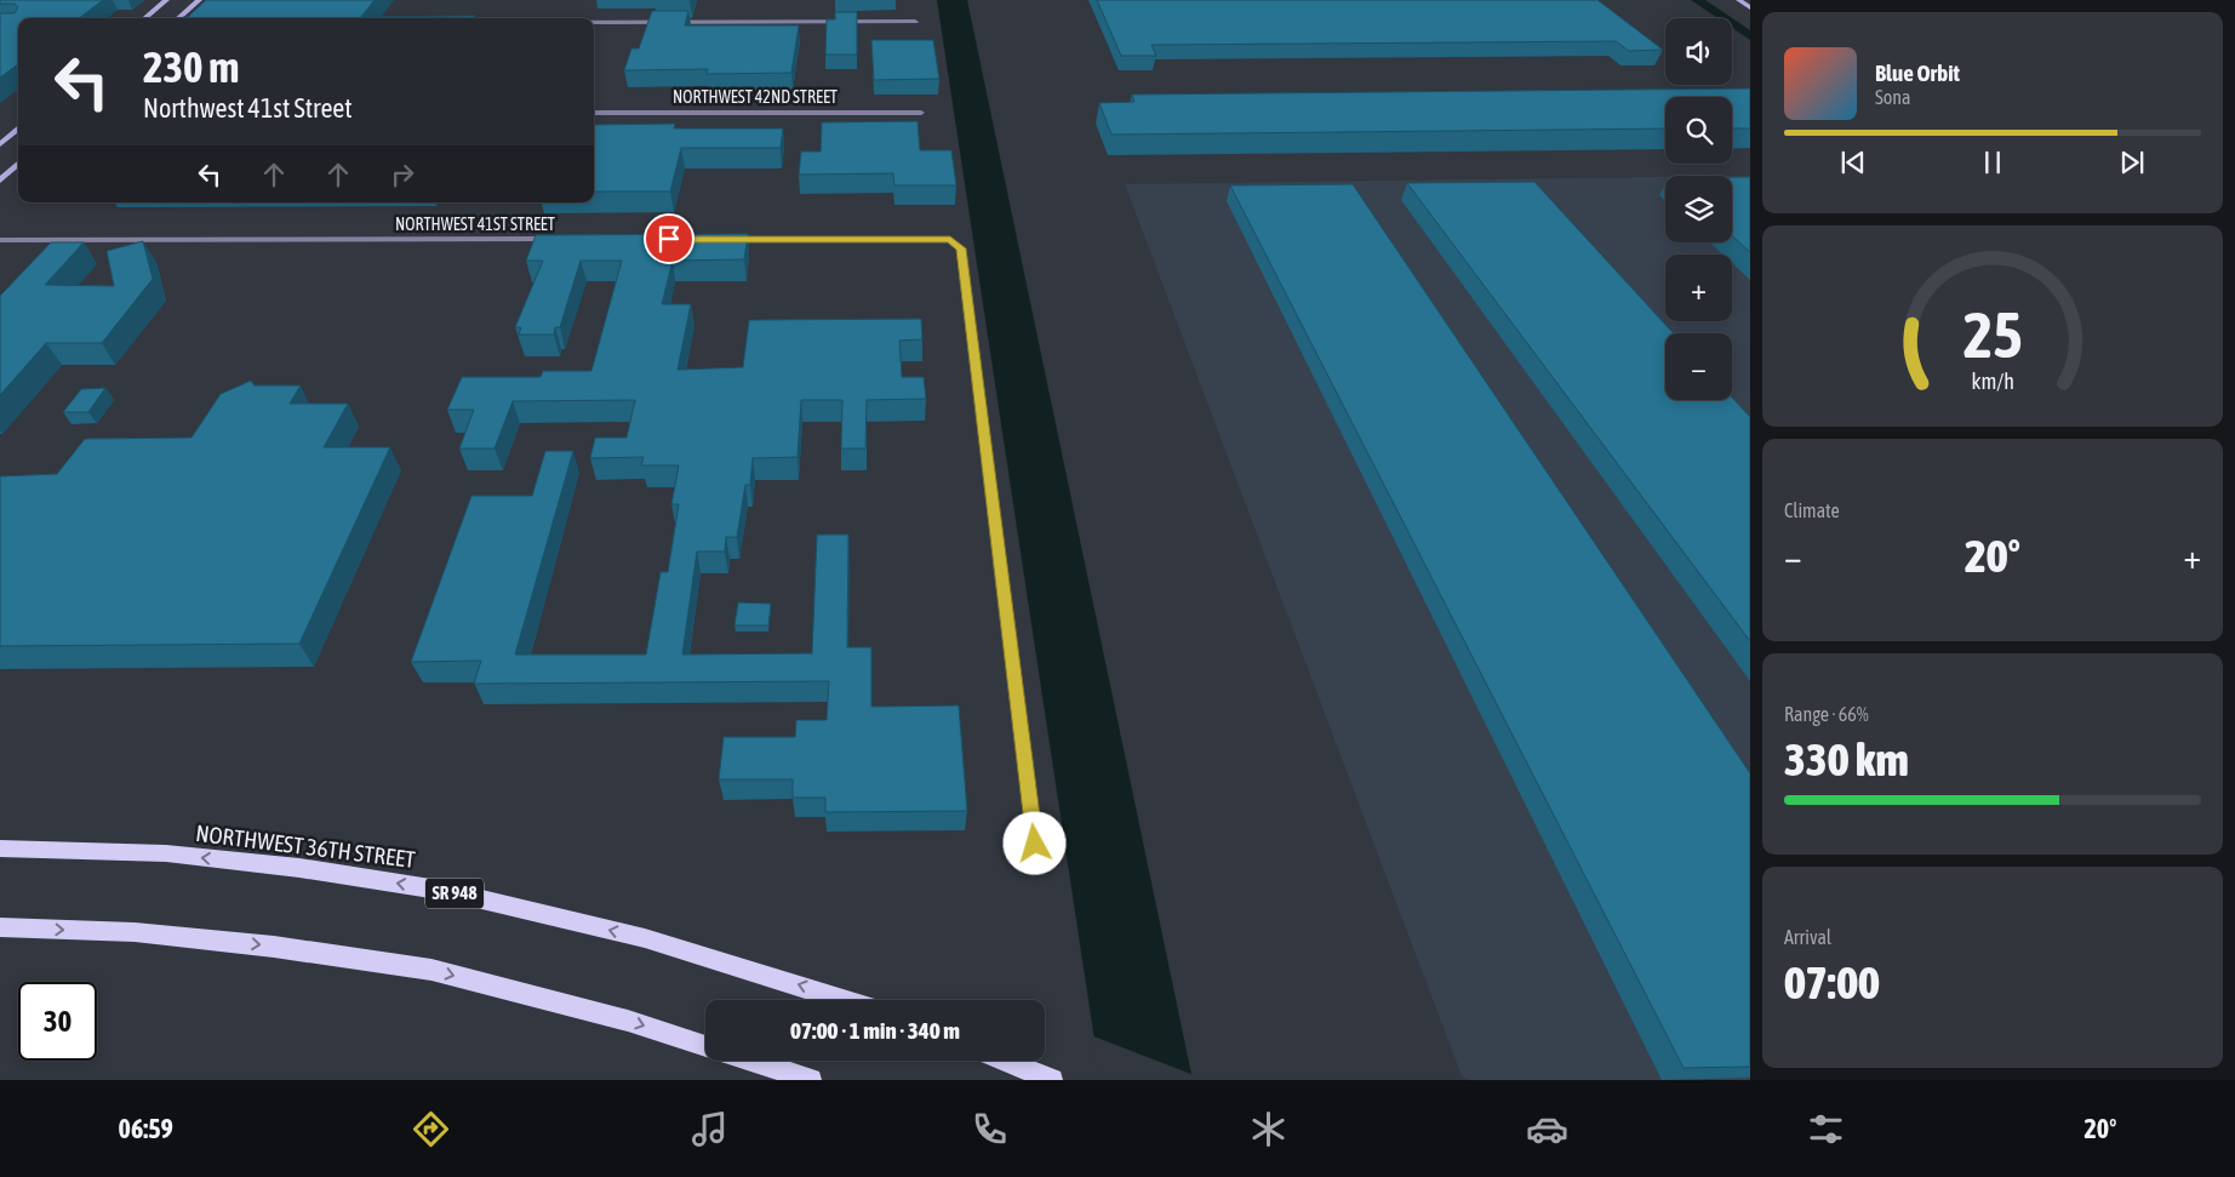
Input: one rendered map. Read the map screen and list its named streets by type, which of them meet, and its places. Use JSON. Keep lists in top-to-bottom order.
{
  "streets": {
    "main road": ["NORTHWEST 36TH STREET", "SR 948"],
    "street": ["NORTHWEST 42ND STREET", "NORTHWEST 41ST STREET"]
  },
  "page": {
    "map_buttons": ["+", "−"],
    "turn": ["230 m", "Northwest 41st Street"],
    "song": ["Blue Orbit", "Sona"],
    "tile": [
      "Climate",
      ["Range · 66%", "330 km"],
      ["Arrival", "07:00"]
    ],
    "heat": ["−", "20°", "+"],
    "limit": "30",
    "trip": "07:00 · 1 min · 340 m",
    "tabs": ["06:59", "20°"],
    "gauge": ["25", "km/h"]
  }
}
